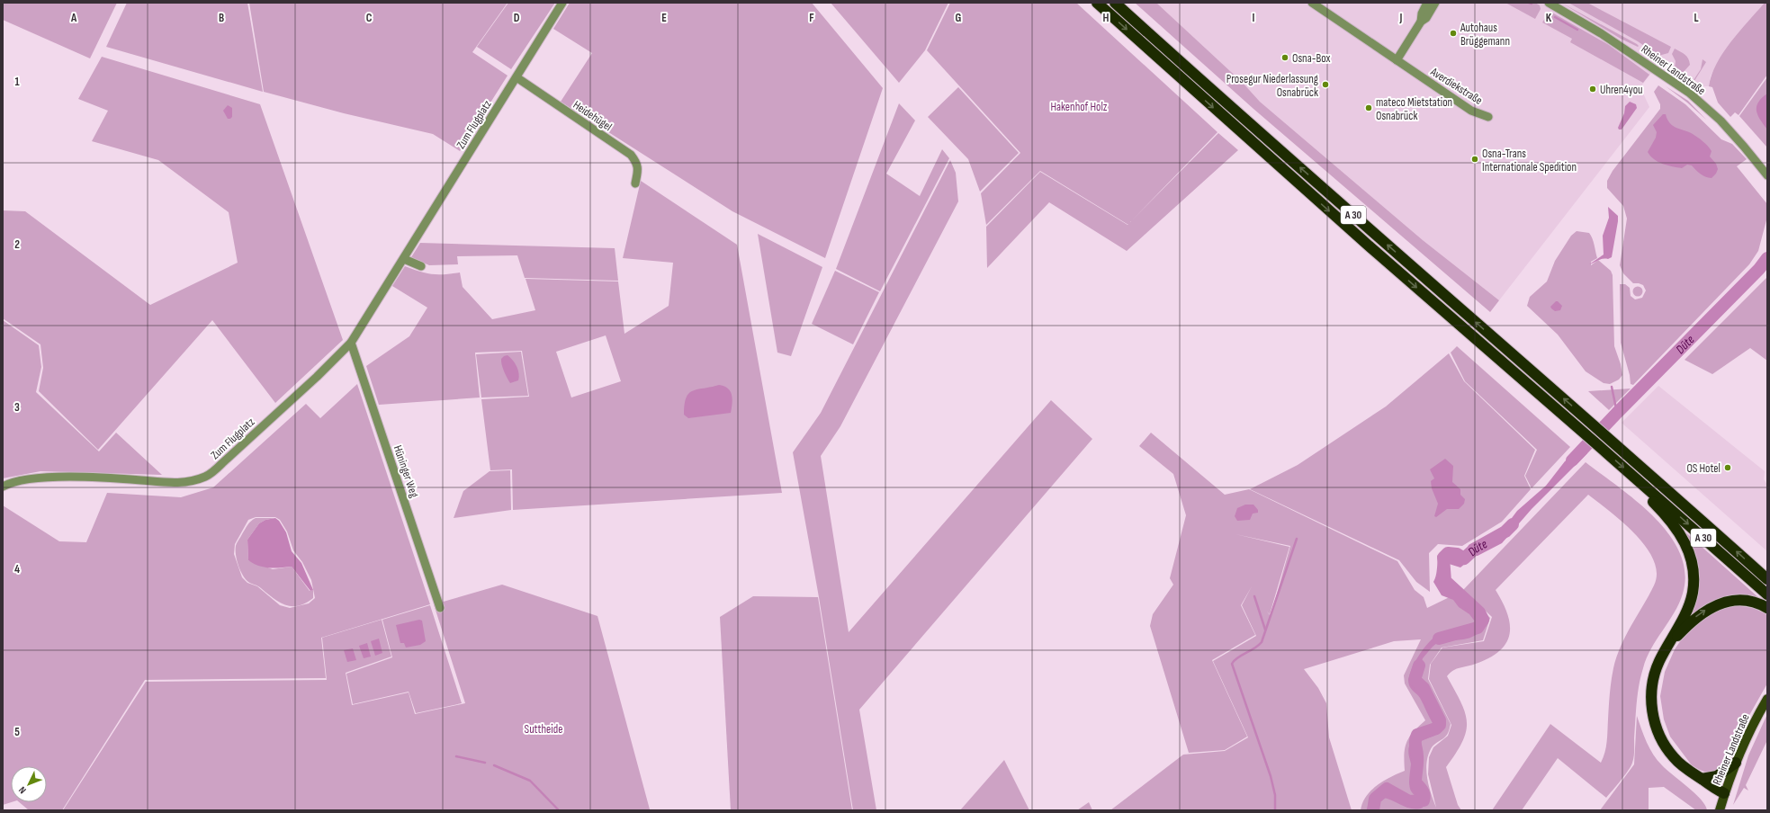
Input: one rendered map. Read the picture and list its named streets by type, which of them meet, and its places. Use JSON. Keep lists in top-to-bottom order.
{
  "streets": {
    "highway": ["A 30"],
    "main road": ["Rheiner Landstraße"],
    "street": [
      "Averdiekstraße",
      "Heidehügel",
      "Zum Flugplatz",
      "Hüninger Weg"
    ]
  },
  "crossings": [
    ["Heidehügel", "Zum Flugplatz"],
    ["Zum Flugplatz", "Hüninger Weg"]
  ],
  "water": ["Düte"],
  "parks": ["Hakenhof Holz", "Suttheide"],
  "places": [
    "Autohaus Brüggemann",
    "Osna-Box",
    "Prosegur Niederlassung Osnabrück",
    "Uhren4you",
    "mateco Mietstation Osnabrück",
    "Osna-Trans Internationale Spedition",
    "OS Hotel"
  ],
  "north": "bottom left",
  "grid": {
    "columns": [
      "A",
      "B",
      "C",
      "D",
      "E",
      "F",
      "G",
      "H",
      "I",
      "J",
      "K",
      "L"
    ],
    "rows": [
      "1",
      "2",
      "3",
      "4",
      "5"
    ]
  }
}
